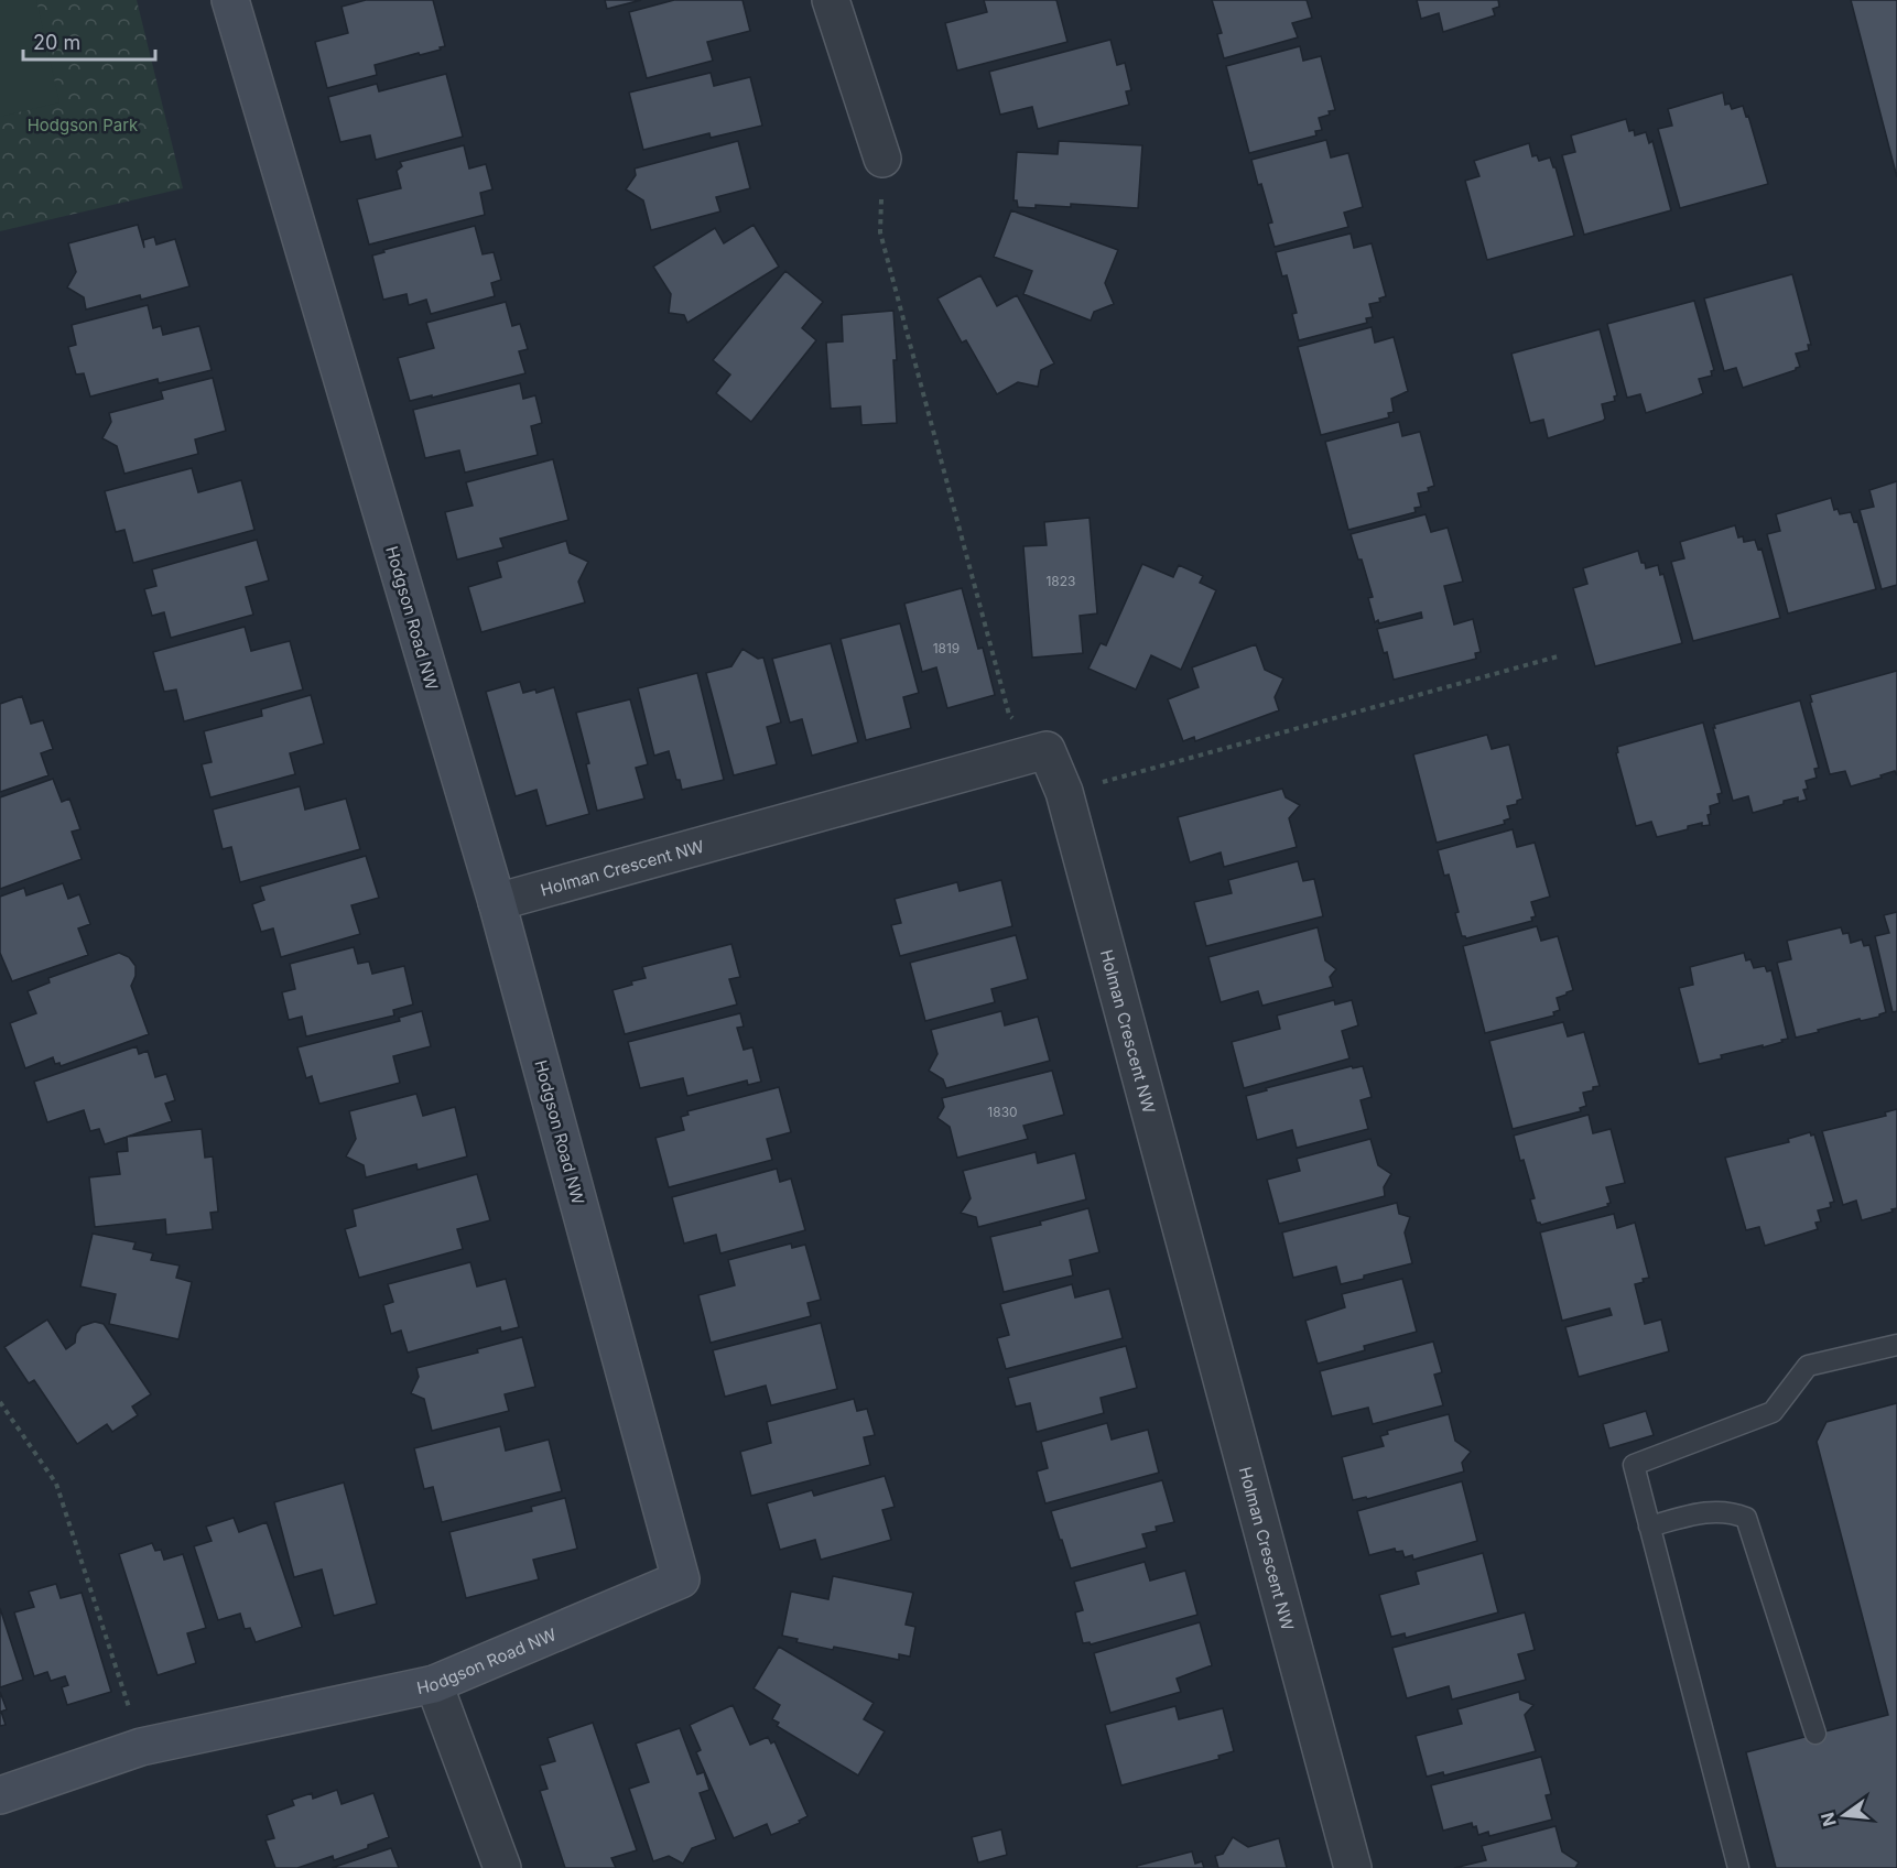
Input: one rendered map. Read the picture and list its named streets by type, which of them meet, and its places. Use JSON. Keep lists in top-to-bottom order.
{
  "streets": {
    "street": ["Hodgson Road NW", "Holman Crescent NW"]
  },
  "crossings": [
    ["Hodgson Road NW", "Holman Crescent NW"]
  ],
  "parks": ["Hodgson Park"],
  "house_numbers": ["1823", "1819", "1830"],
  "scale_bar": "20 m",
  "north": "left"
}
